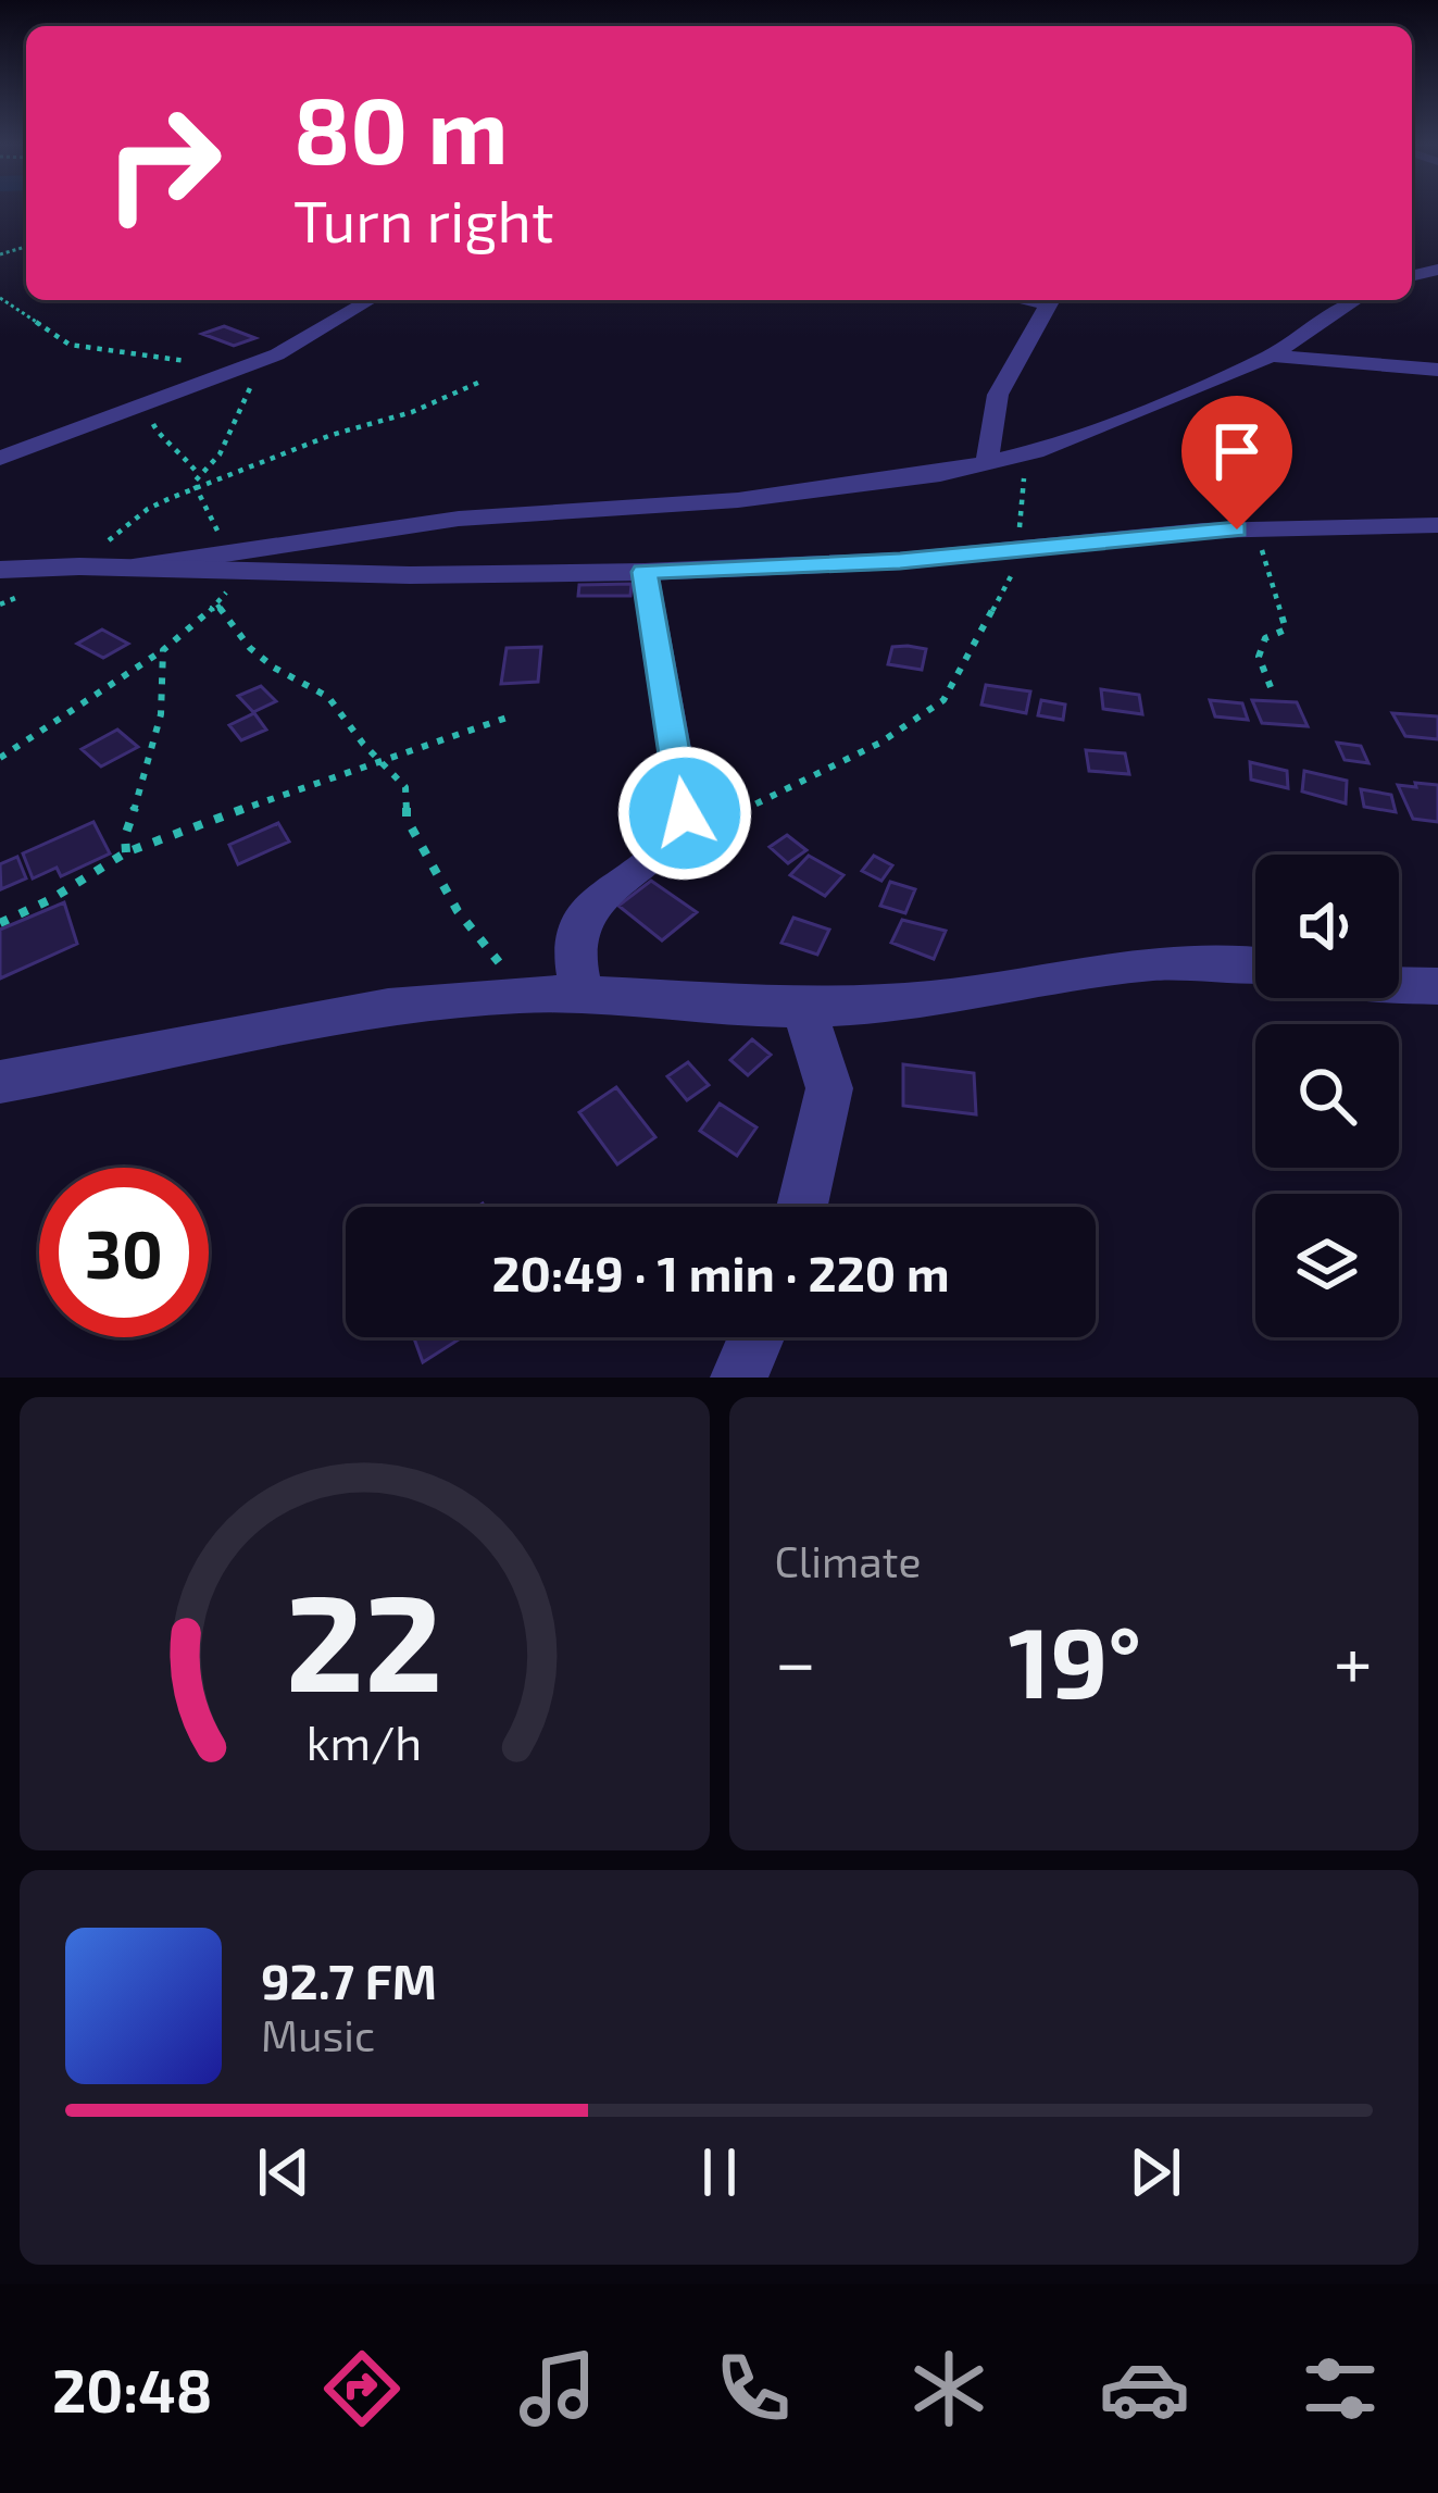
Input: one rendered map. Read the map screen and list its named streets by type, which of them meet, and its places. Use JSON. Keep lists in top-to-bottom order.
{
  "page": {
    "turn": ["80 m", "Turn right"],
    "limit": "30",
    "trip": "20:49 · 1 min · 220 m",
    "tile": "Climate",
    "heat": ["−", "19°", "+"],
    "song": ["92.7 FM", "Music"],
    "tabs": "20:48",
    "gauge": ["22", "km/h"]
  }
}
